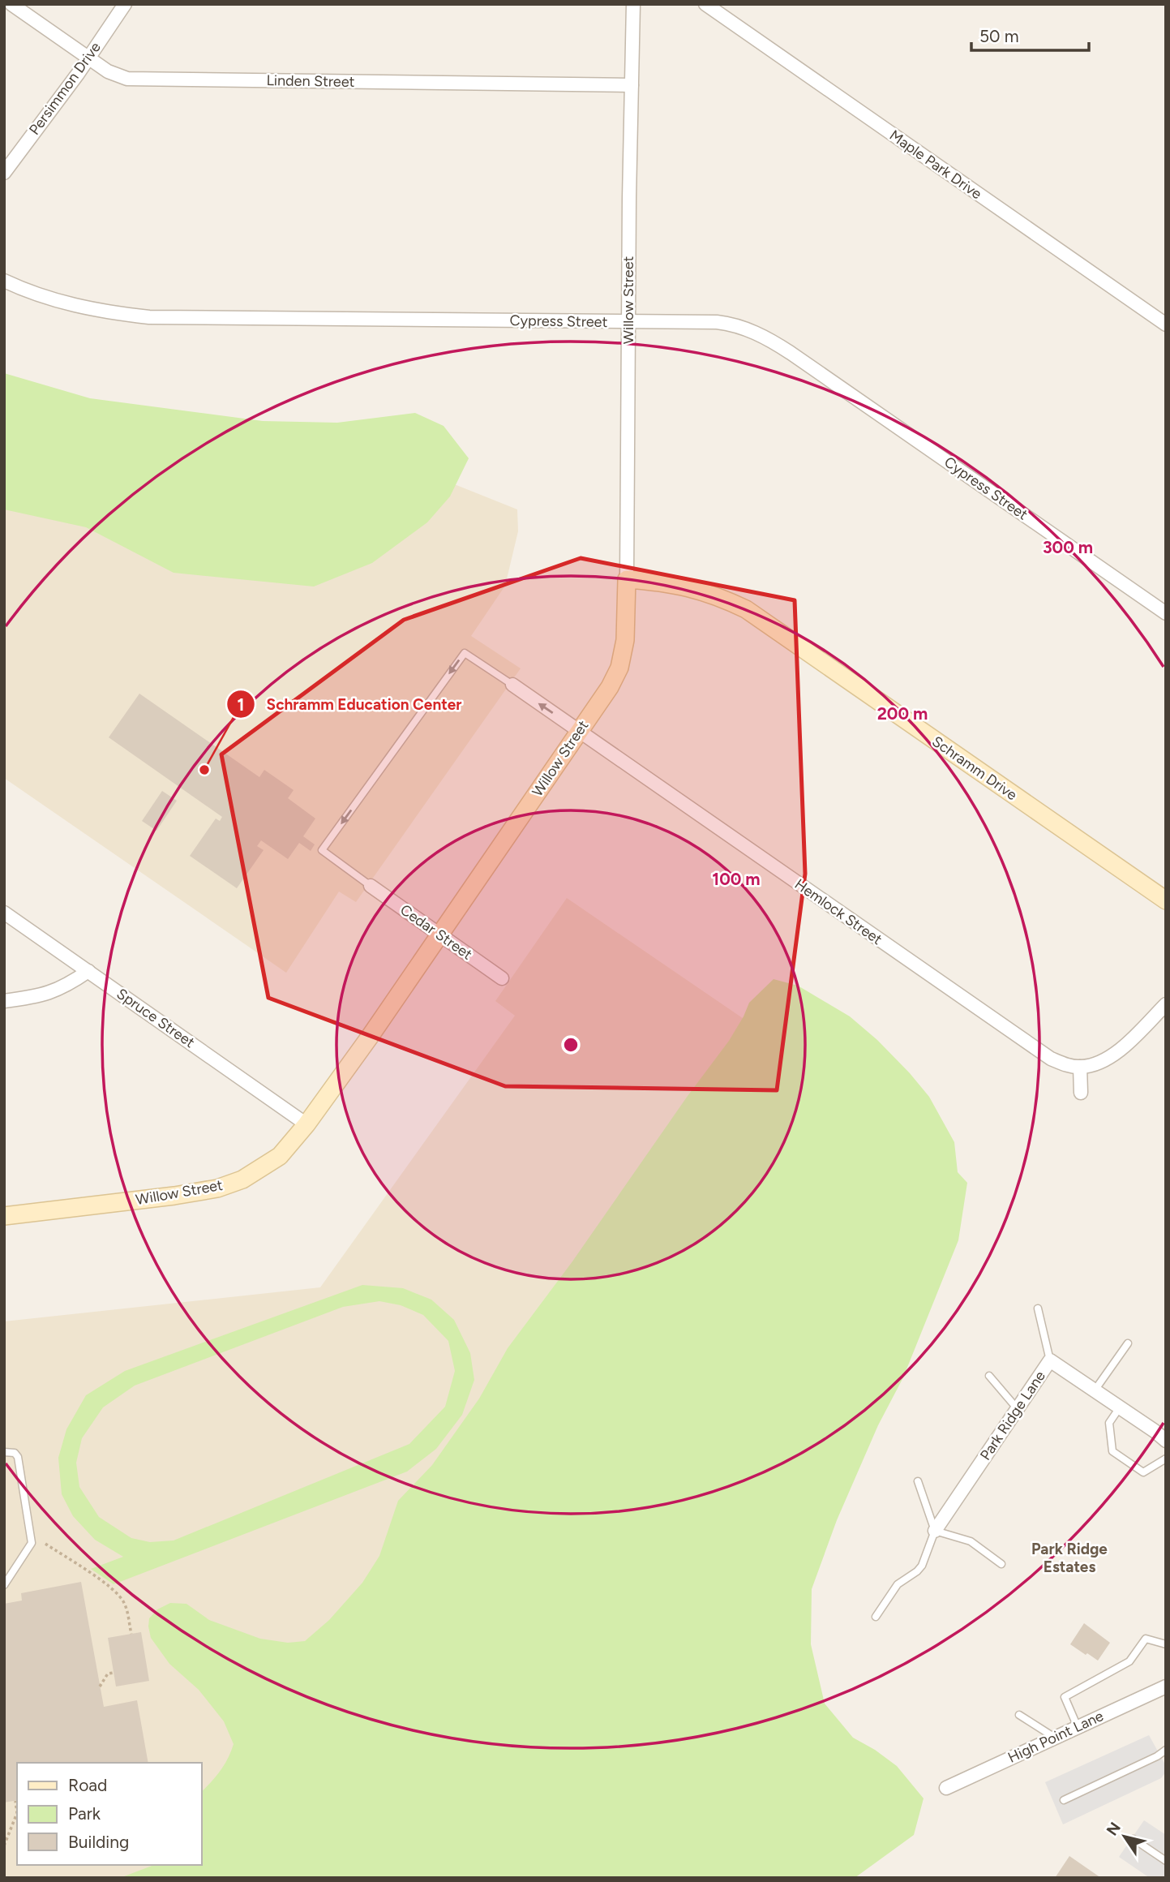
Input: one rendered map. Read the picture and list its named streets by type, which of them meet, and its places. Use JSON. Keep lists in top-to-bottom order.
{
  "streets": {
    "street": [
      "Linden Street",
      "Persimmon Drive",
      "Maple Park Drive",
      "Willow Street",
      "Cypress Street",
      "Schramm Drive",
      "Hemlock Street",
      "Cedar Street",
      "Spruce Street",
      "Park Ridge Lane",
      "High Point Lane"
    ]
  },
  "crossings": [
    ["Linden Street", "Persimmon Drive"],
    ["Linden Street", "Willow Street"],
    ["Willow Street", "Cypress Street"],
    ["Willow Street", "Schramm Drive"],
    ["Willow Street", "Hemlock Street"],
    ["Willow Street", "Cedar Street"],
    ["Willow Street", "Spruce Street"]
  ],
  "districts": ["Park Ridge Estates"],
  "places": ["Schramm Education Center"],
  "legend": ["Road", "Park", "Building"],
  "scale_bar": "50 m",
  "north": "top left",
  "rings": ["300 m", "200 m", "100 m"]
}
